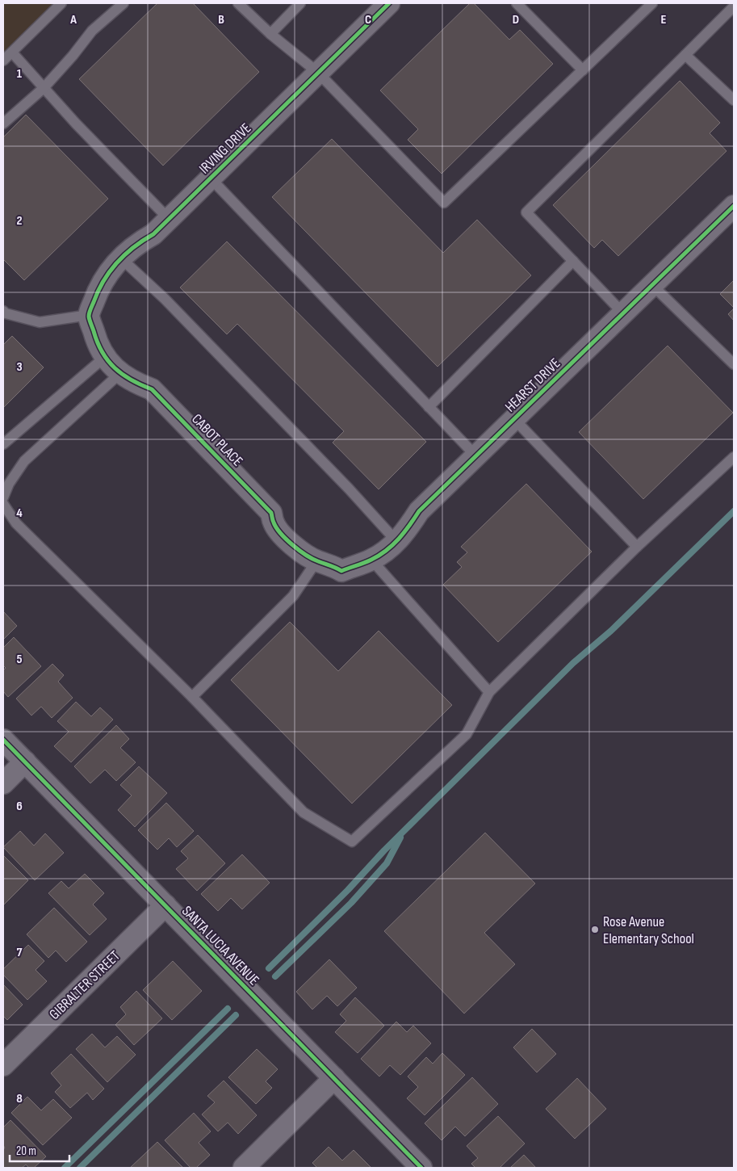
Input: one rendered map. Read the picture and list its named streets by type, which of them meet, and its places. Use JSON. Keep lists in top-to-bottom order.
{
  "streets": {
    "street": [
      "IRVING DRIVE",
      "HEARST DRIVE",
      "CABOT PLACE",
      "SANTA LUCIA AVENUE",
      "GIBRALTER STREET"
    ]
  },
  "crossings": [
    ["IRVING DRIVE", "CABOT PLACE"],
    ["HEARST DRIVE", "CABOT PLACE"],
    ["SANTA LUCIA AVENUE", "GIBRALTER STREET"]
  ],
  "places": ["Rose Avenue Elementary School"],
  "scale_bar": "20 m",
  "grid": {
    "columns": [
      "A",
      "B",
      "C",
      "D",
      "E"
    ],
    "rows": [
      "1",
      "2",
      "3",
      "4",
      "5",
      "6",
      "7",
      "8"
    ]
  }
}
